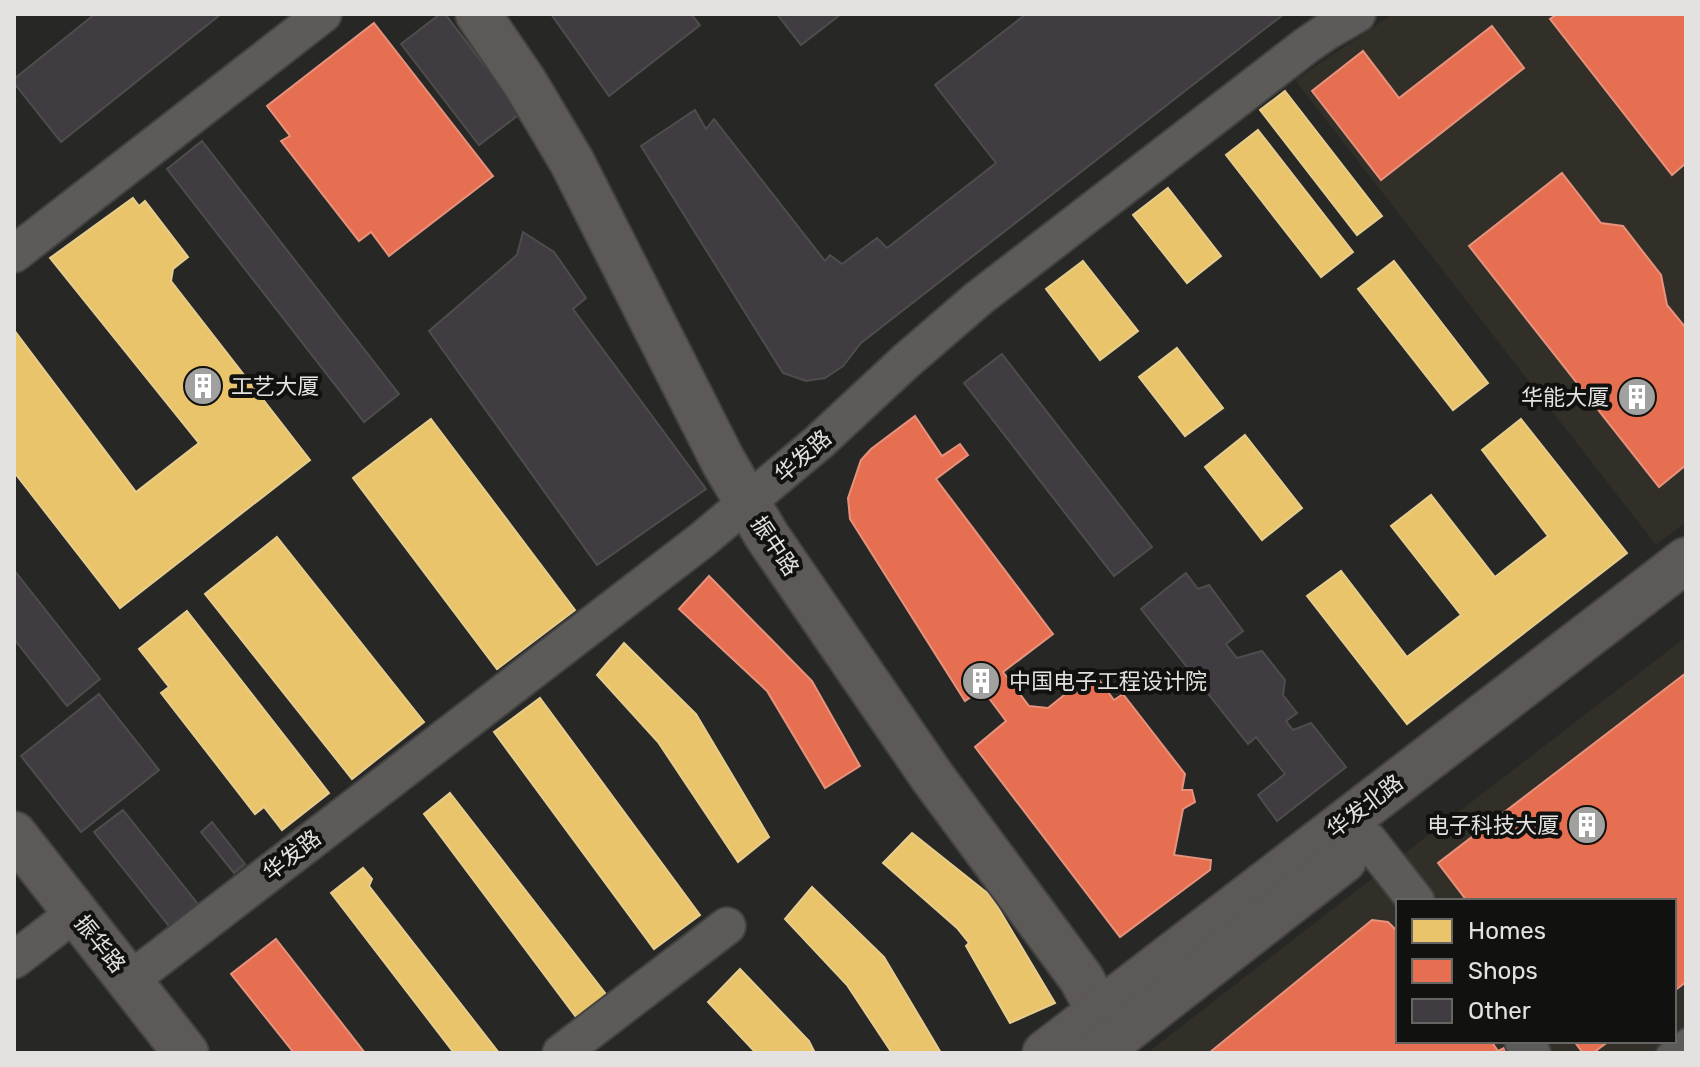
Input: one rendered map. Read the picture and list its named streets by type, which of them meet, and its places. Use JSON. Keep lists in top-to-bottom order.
{
  "streets": {
    "main road": ["振中路", "华发北路", "振华路"],
    "street": ["华发路"]
  },
  "crossings": [
    ["华发路", "振中路"],
    ["华发路", "振华路"],
    ["振中路", "华发北路"]
  ],
  "places": {
    "building": [
      "工艺大厦",
      "华能大厦",
      "中国电子工程设计院",
      "电子科技大厦"
    ]
  },
  "legend": ["Homes", "Shops", "Other"]
}
